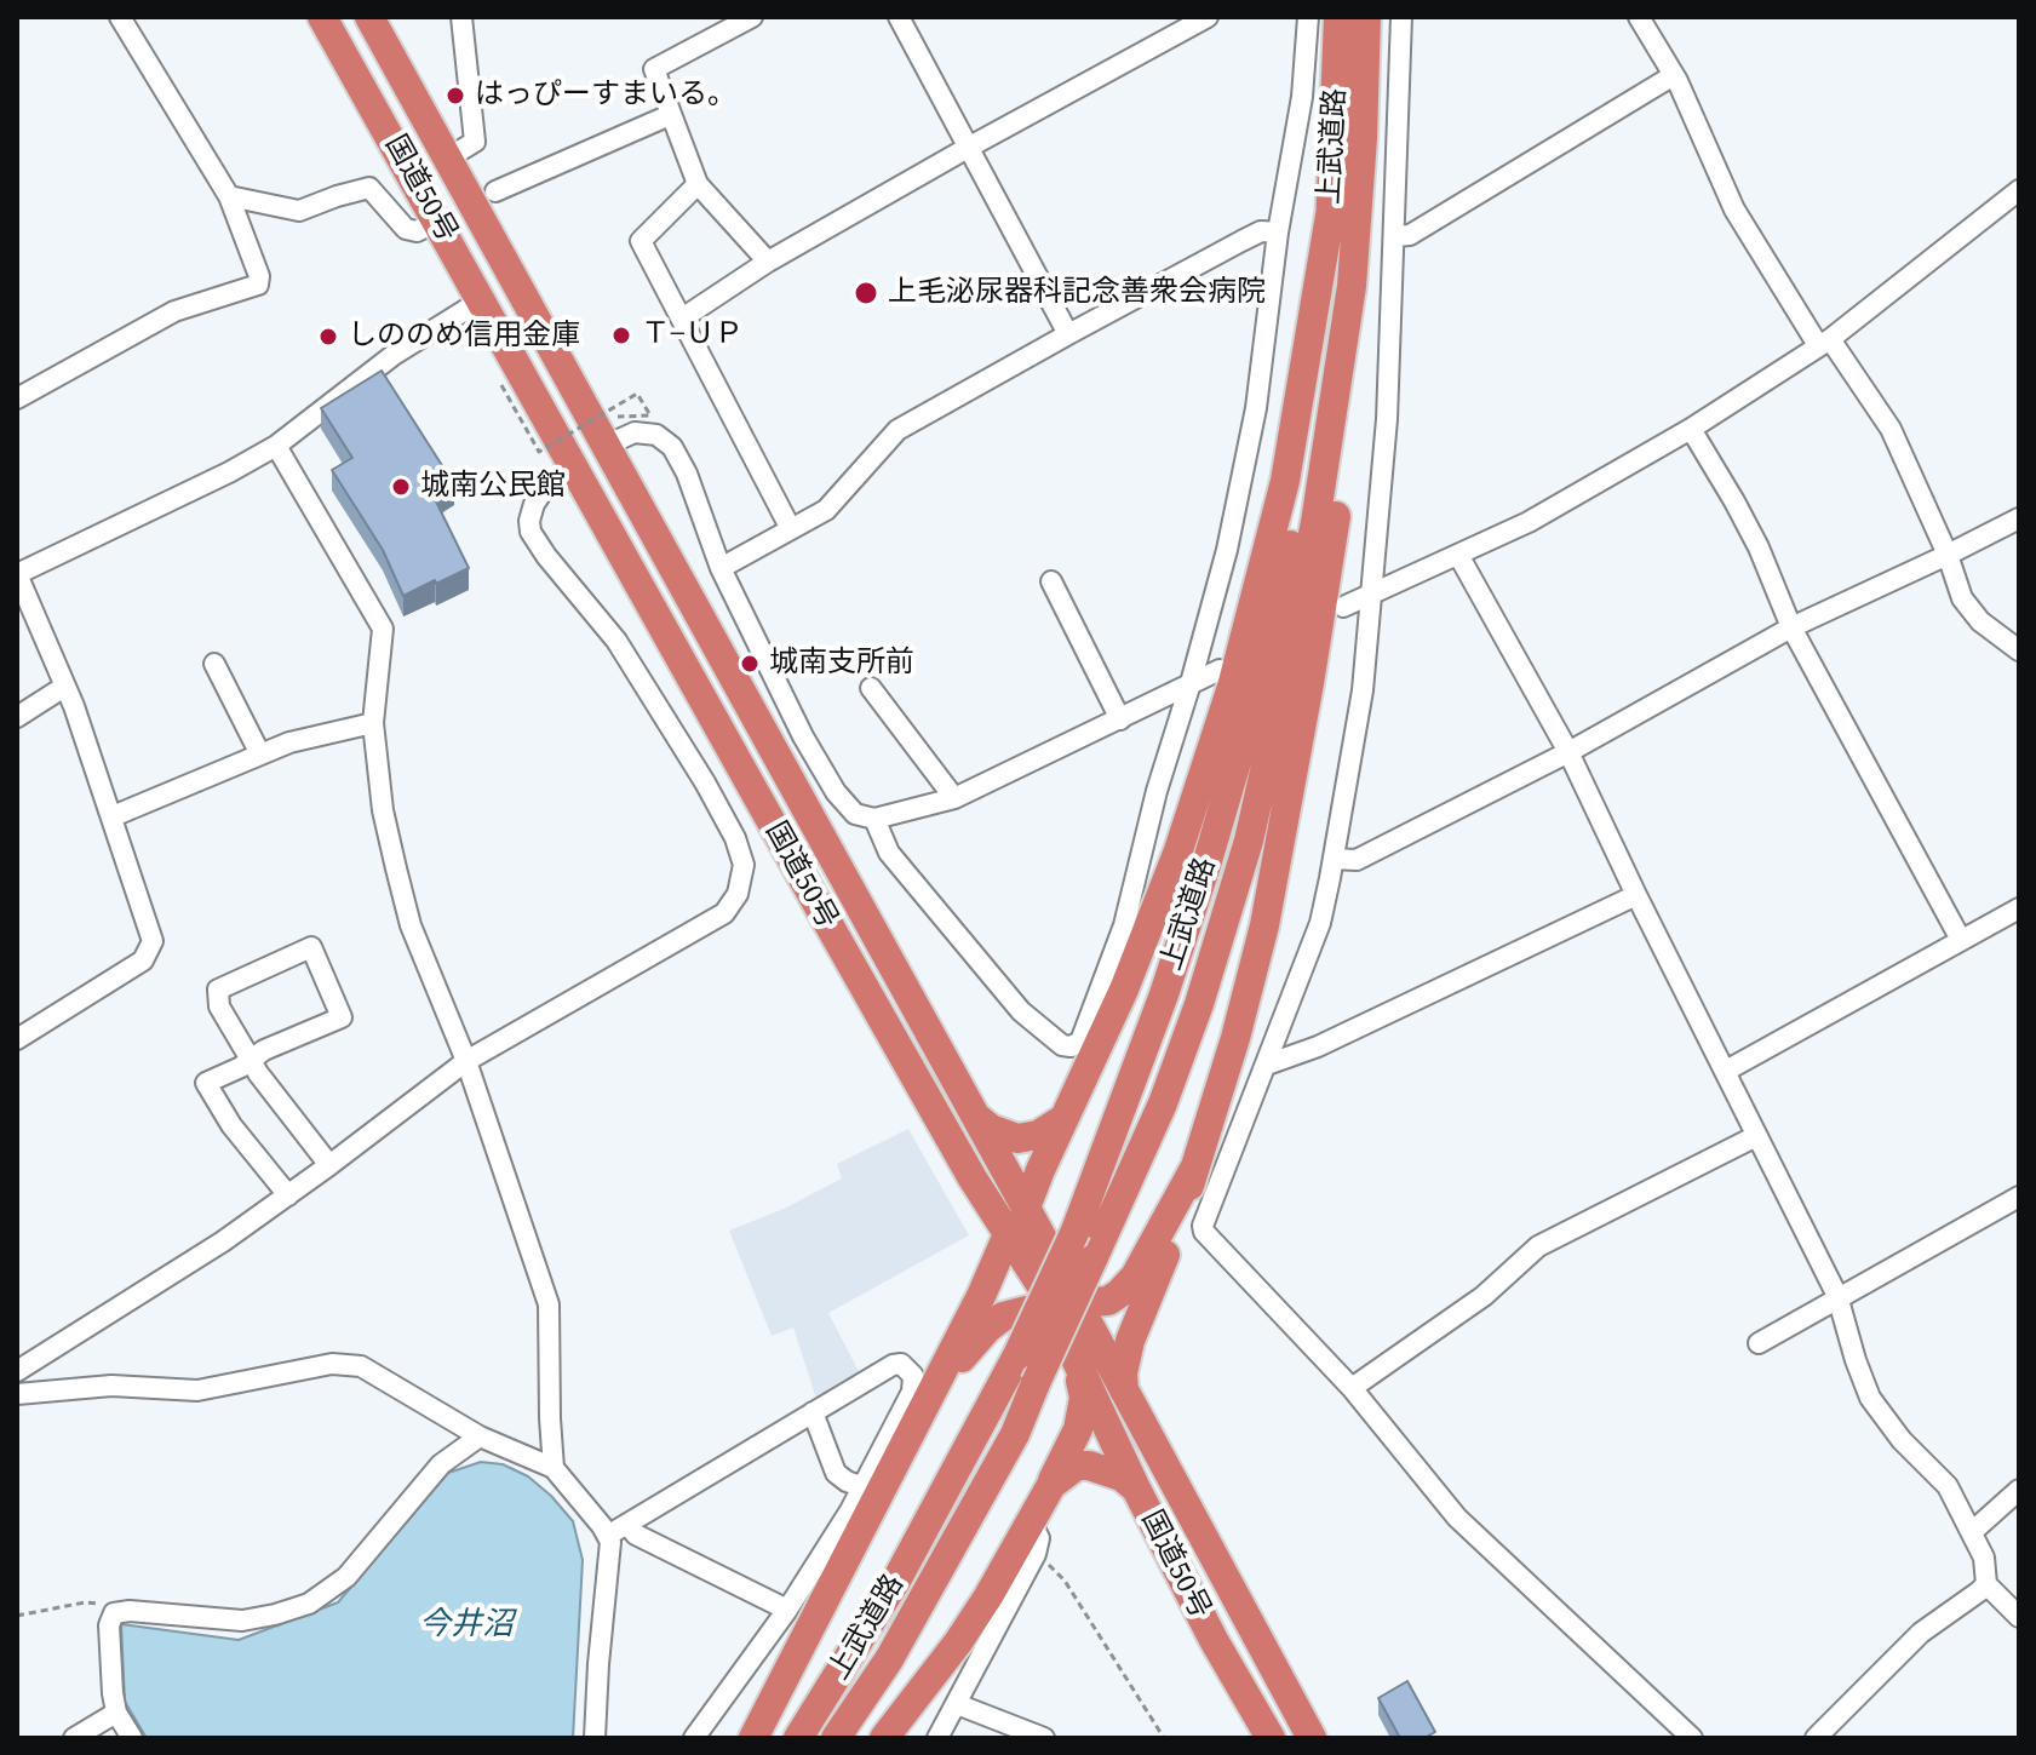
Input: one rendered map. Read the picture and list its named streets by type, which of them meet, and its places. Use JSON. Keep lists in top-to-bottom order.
{
  "streets": {
    "highway": ["上武道路", "国道50号"]
  },
  "water": ["今井沼"],
  "places": [
    "はっぴーすまいる。",
    "上毛泌尿器科記念善衆会病院",
    "Ｔ−ＵＰ",
    "しののめ信用金庫",
    "城南公民館",
    "城南支所前"
  ]
}
